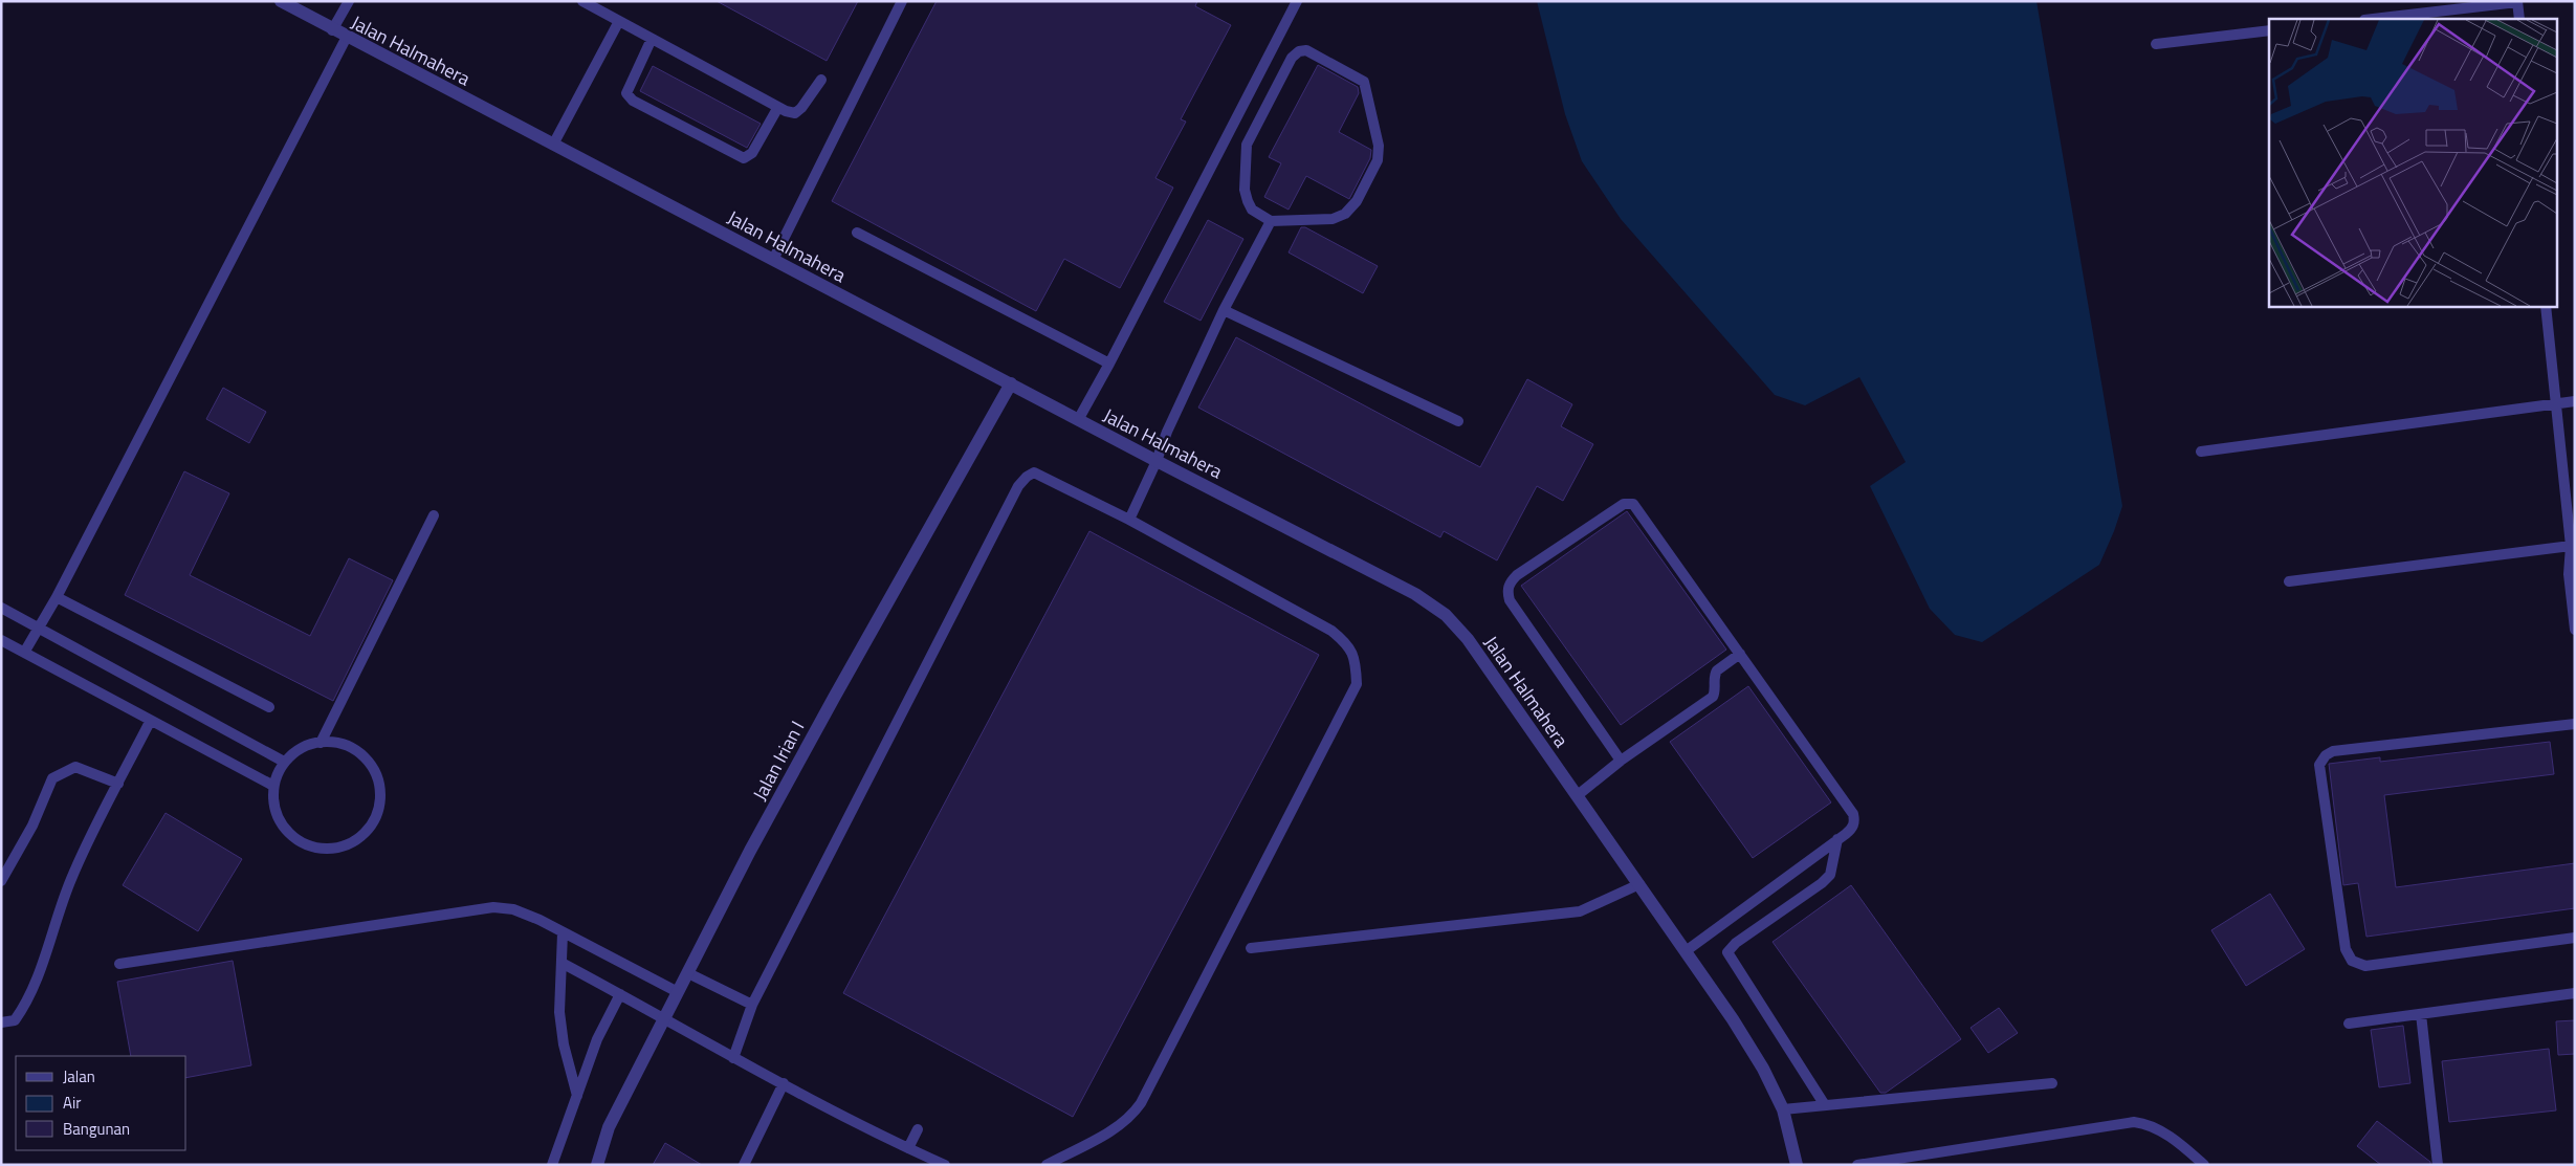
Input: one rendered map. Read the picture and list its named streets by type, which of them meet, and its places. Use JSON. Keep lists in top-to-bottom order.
{
  "streets": {
    "street": ["Jalan Halmahera", "Jalan Irian I"]
  },
  "crossings": [
    ["Jalan Halmahera", "Jalan Irian I"]
  ],
  "legend": ["Jalan", "Air", "Bangunan"]
}
